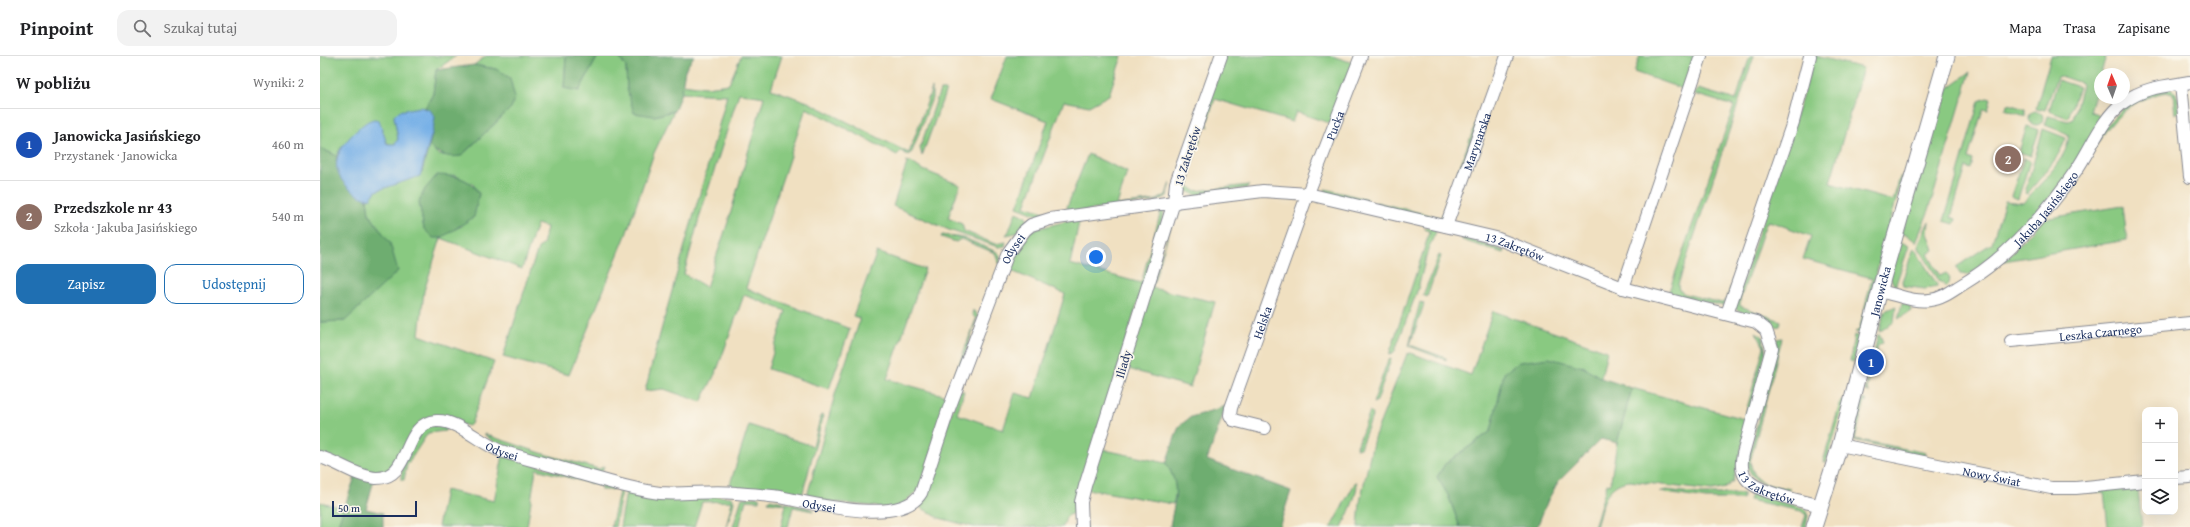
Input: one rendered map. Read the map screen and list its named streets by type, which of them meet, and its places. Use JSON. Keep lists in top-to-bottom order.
{
  "streets": {
    "street": [
      "Pucka",
      "Marynarska",
      "13 Zakrętów",
      "Jakuba Jasińskiego",
      "Odysei",
      "Janowicka",
      "Helska",
      "Leszka Czarnego",
      "Iliady",
      "Nowy Świat"
    ]
  },
  "crossings": [
    ["Pucka", "13 Zakrętów"],
    ["Pucka", "Helska"],
    ["Marynarska", "13 Zakrętów"],
    ["13 Zakrętów", "Odysei"],
    ["13 Zakrętów", "Janowicka"],
    ["13 Zakrętów", "Helska"],
    ["13 Zakrętów", "Iliady"],
    ["Jakuba Jasińskiego", "Janowicka"],
    ["Odysei", "Iliady"],
    ["Janowicka", "Nowy Świat"]
  ],
  "scale_bar": "50 m",
  "north": "top",
  "page": {
    "header": "Pinpoint",
    "search": "Szukaj tutaj",
    "nav": ["Mapa", "Trasa", "Zapisane"],
    "heading": ["W pobliżu", "Wyniki: 2"],
    "list": [
      {
        "mark": "1",
        "name": "Janowicka Jasińskiego",
        "note": "Przystanek · Janowicka",
        "value": "460 m"
      },
      {
        "mark": "2",
        "name": "Przedszkole nr 43",
        "note": "Szkoła · Jakuba Jasińskiego",
        "value": "540 m"
      }
    ],
    "pins": ["2", "1"],
    "buttons": ["Zapisz", "Udostępnij"],
    "map_buttons": ["+", "−"],
    "scale": "50 m"
  }
}
